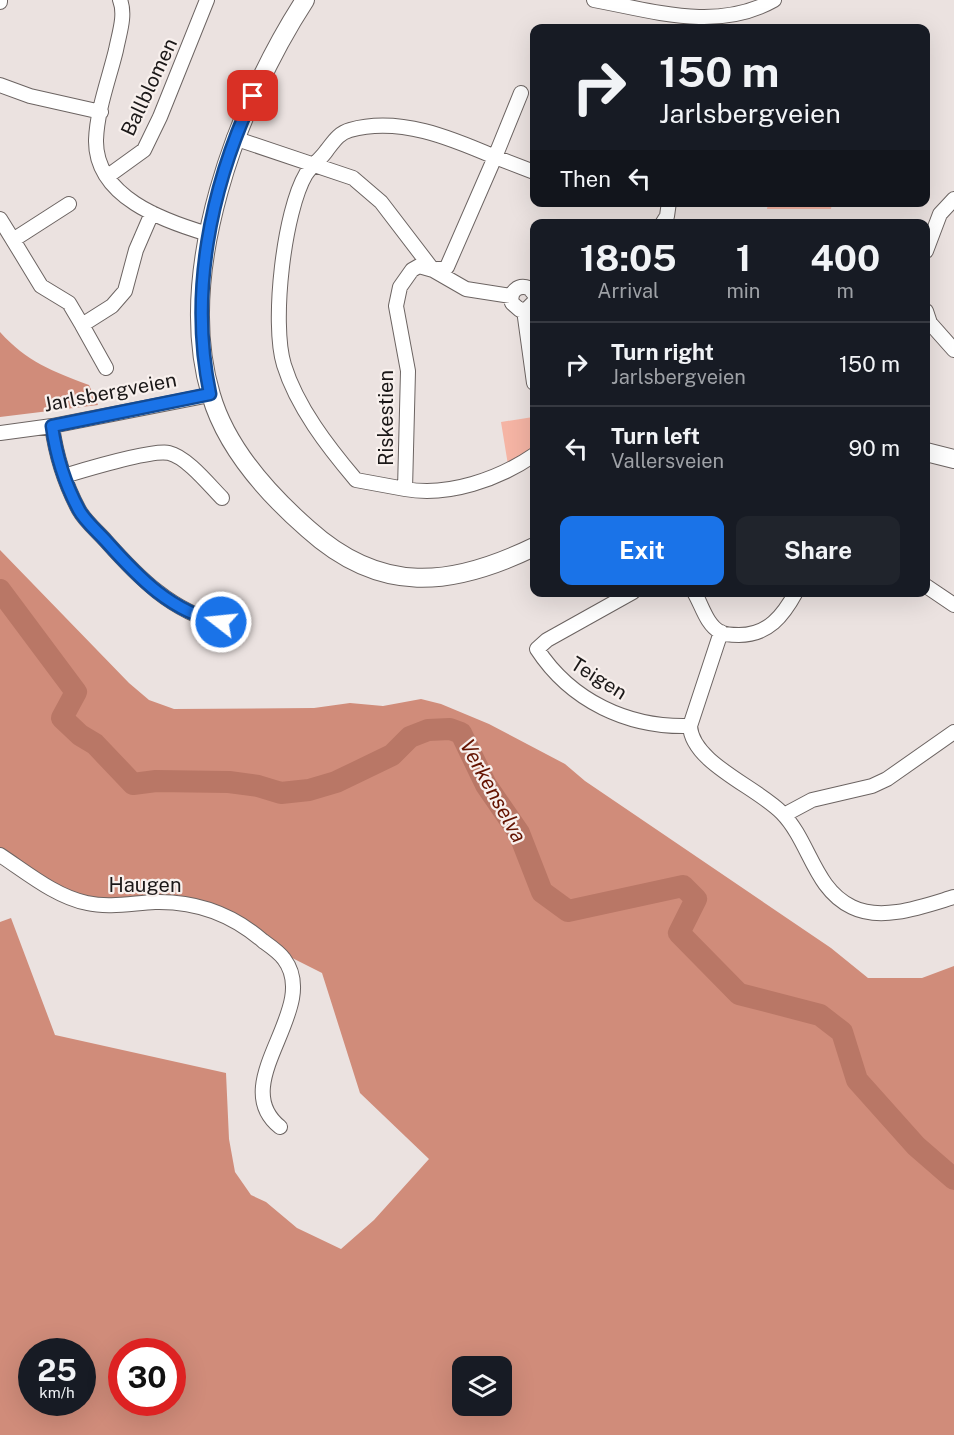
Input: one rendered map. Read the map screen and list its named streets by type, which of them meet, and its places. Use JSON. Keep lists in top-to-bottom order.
{
  "streets": {
    "street": [
      "Ballblomen",
      "Jarlsbergveien",
      "Riskestien",
      "Teigen",
      "Haugen"
    ]
  },
  "water": ["Verkenselva"],
  "page": {
    "turn": ["150 m", "Jarlsbergveien"],
    "then": "Then",
    "eta": [
      "18:05",
      "Arrival",
      "1",
      "min",
      "400",
      "m"
    ],
    "list": [
      {
        "name": "Turn right",
        "note": "Jarlsbergveien",
        "value": "150 m"
      },
      {
        "name": "Turn left",
        "note": "Vallersveien",
        "value": "90 m"
      }
    ],
    "buttons": ["Exit", "Share"],
    "speed": "25 km/h",
    "limit": "30"
  }
}
